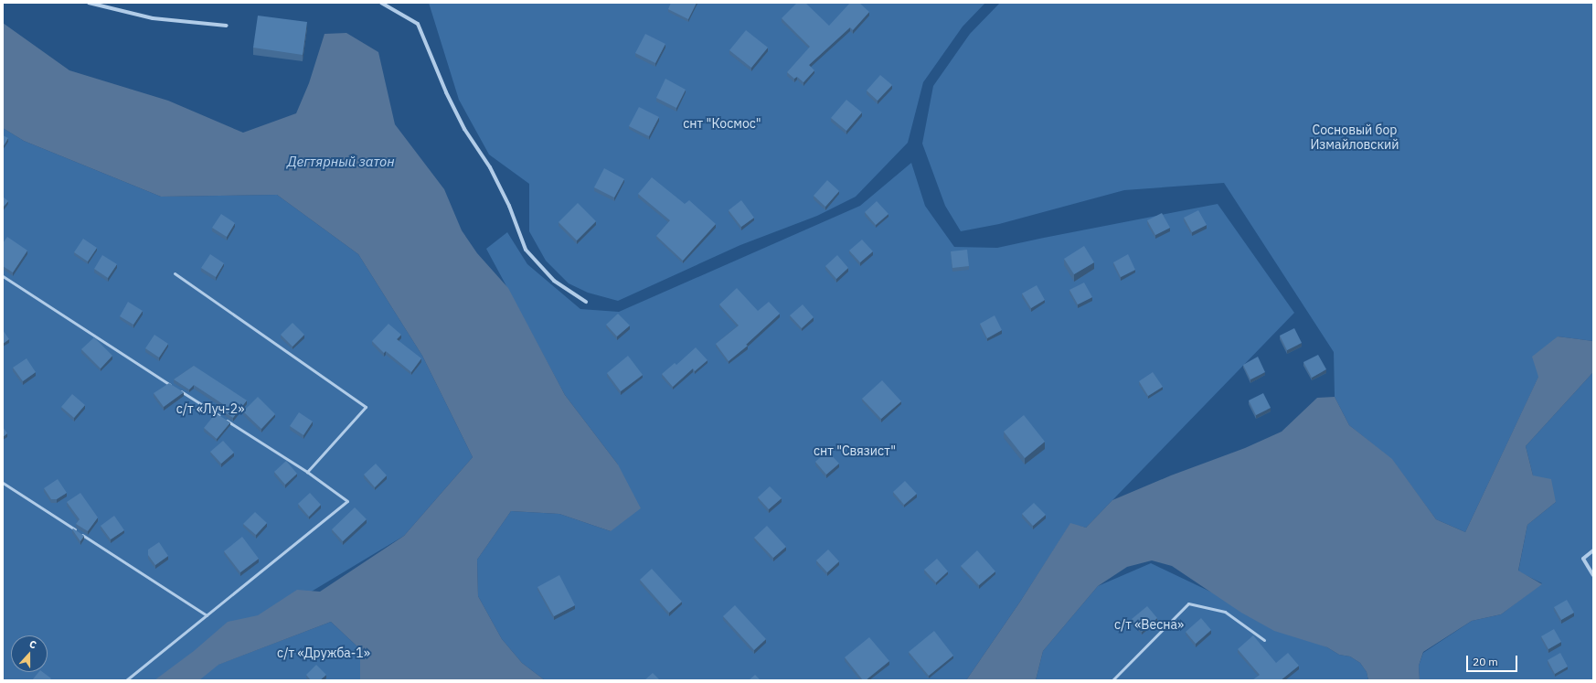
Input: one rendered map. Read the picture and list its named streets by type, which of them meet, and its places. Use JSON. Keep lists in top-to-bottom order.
{
  "water": ["Дегтярный затон"],
  "parks": [
    "снт \"Космос\"",
    "Сосновый бор Измайловский",
    "с/т «Луч-2»",
    "снт \"Связист\"",
    "с/т «Весна»",
    "с/т «Дружба-1»"
  ],
  "scale_bar": "20 m",
  "north": "top"
}
